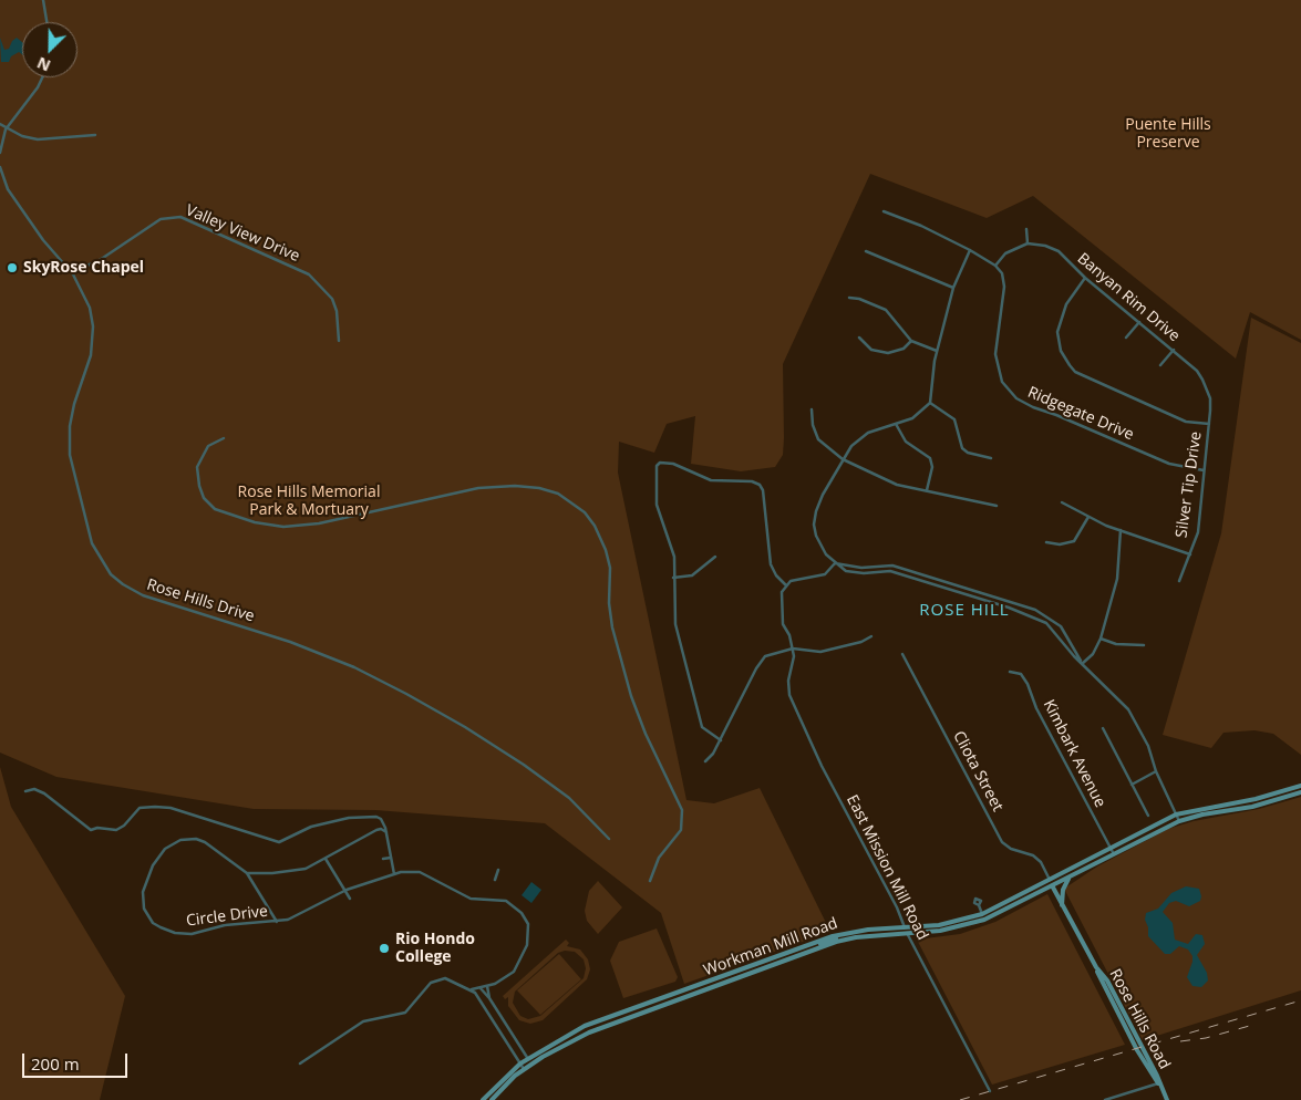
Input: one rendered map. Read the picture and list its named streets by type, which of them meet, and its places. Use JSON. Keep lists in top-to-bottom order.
{
  "streets": {
    "main road": ["Workman Mill Road", "Rose Hills Road"],
    "street": [
      "Valley View Drive",
      "Banyan Rim Drive",
      "Ridgegate Drive",
      "Silver Tip Drive",
      "Rose Hills Drive",
      "Kimbark Avenue",
      "Cliota Street",
      "East Mission Mill Road",
      "Circle Drive"
    ]
  },
  "crossings": [
    ["Valley View Drive", "Rose Hills Drive"],
    ["Banyan Rim Drive", "Silver Tip Drive"],
    ["Ridgegate Drive", "Silver Tip Drive"],
    ["Kimbark Avenue", "Workman Mill Road"],
    ["Cliota Street", "Workman Mill Road"],
    ["Cliota Street", "Rose Hills Road"],
    ["East Mission Mill Road", "Workman Mill Road"],
    ["Workman Mill Road", "Rose Hills Road"]
  ],
  "districts": ["ROSE HILL"],
  "parks": ["Puente Hills Preserve", "Rose Hills Memorial Park & Mortuary"],
  "places": ["SkyRose Chapel", "Rio Hondo College"],
  "scale_bar": "200 m",
  "north": "bottom left"
}
